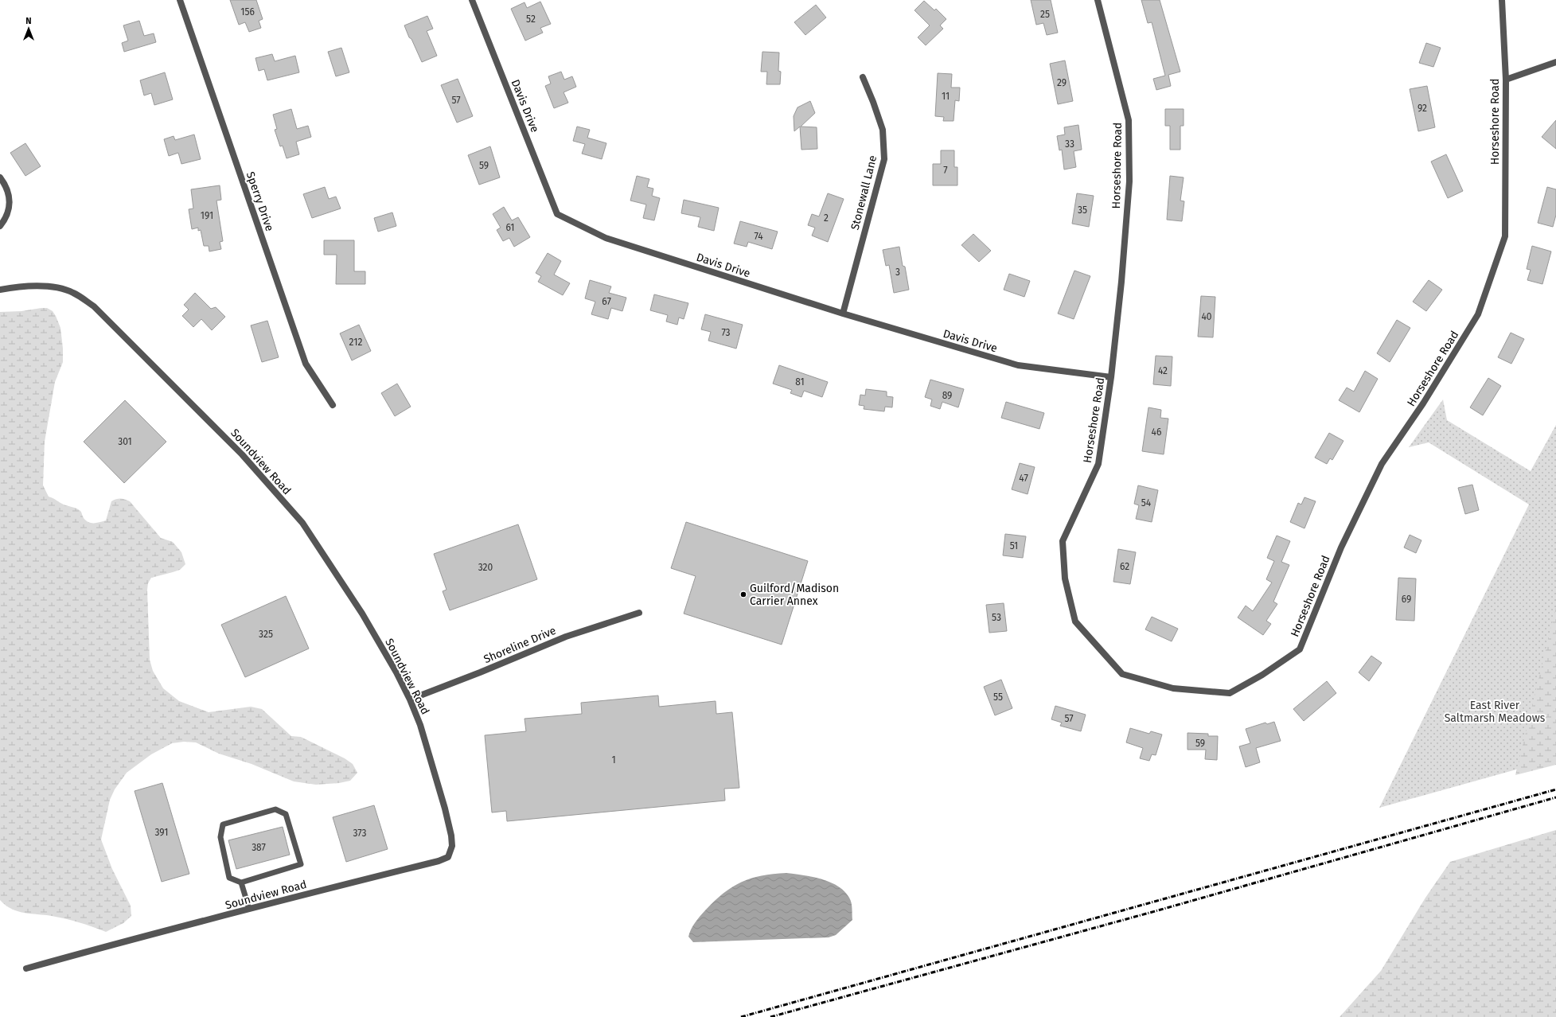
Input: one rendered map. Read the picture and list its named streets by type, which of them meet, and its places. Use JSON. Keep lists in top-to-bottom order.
{
  "streets": {
    "street": [
      "Davis Drive",
      "Horseshore Road",
      "Stonewall Lane",
      "Sperry Drive",
      "Soundview Road",
      "Shoreline Drive"
    ]
  },
  "crossings": [
    ["Davis Drive", "Horseshore Road"],
    ["Davis Drive", "Stonewall Lane"],
    ["Soundview Road", "Shoreline Drive"]
  ],
  "parks": ["East River Saltmarsh Meadows"],
  "places": ["Guilford/Madison Carrier Annex"],
  "house_numbers": [
    "156",
    "25",
    "52",
    "29",
    "11",
    "57",
    "92",
    "33",
    "59",
    "7",
    "35",
    "191",
    "2",
    "61",
    "74",
    "3",
    "67",
    "40",
    "73",
    "212",
    "42",
    "81",
    "89",
    "46",
    "301",
    "47",
    "54",
    "51",
    "62",
    "320",
    "69",
    "53",
    "325",
    "55",
    "57",
    "59",
    "1",
    "391",
    "373",
    "387"
  ],
  "north": "top"
}
